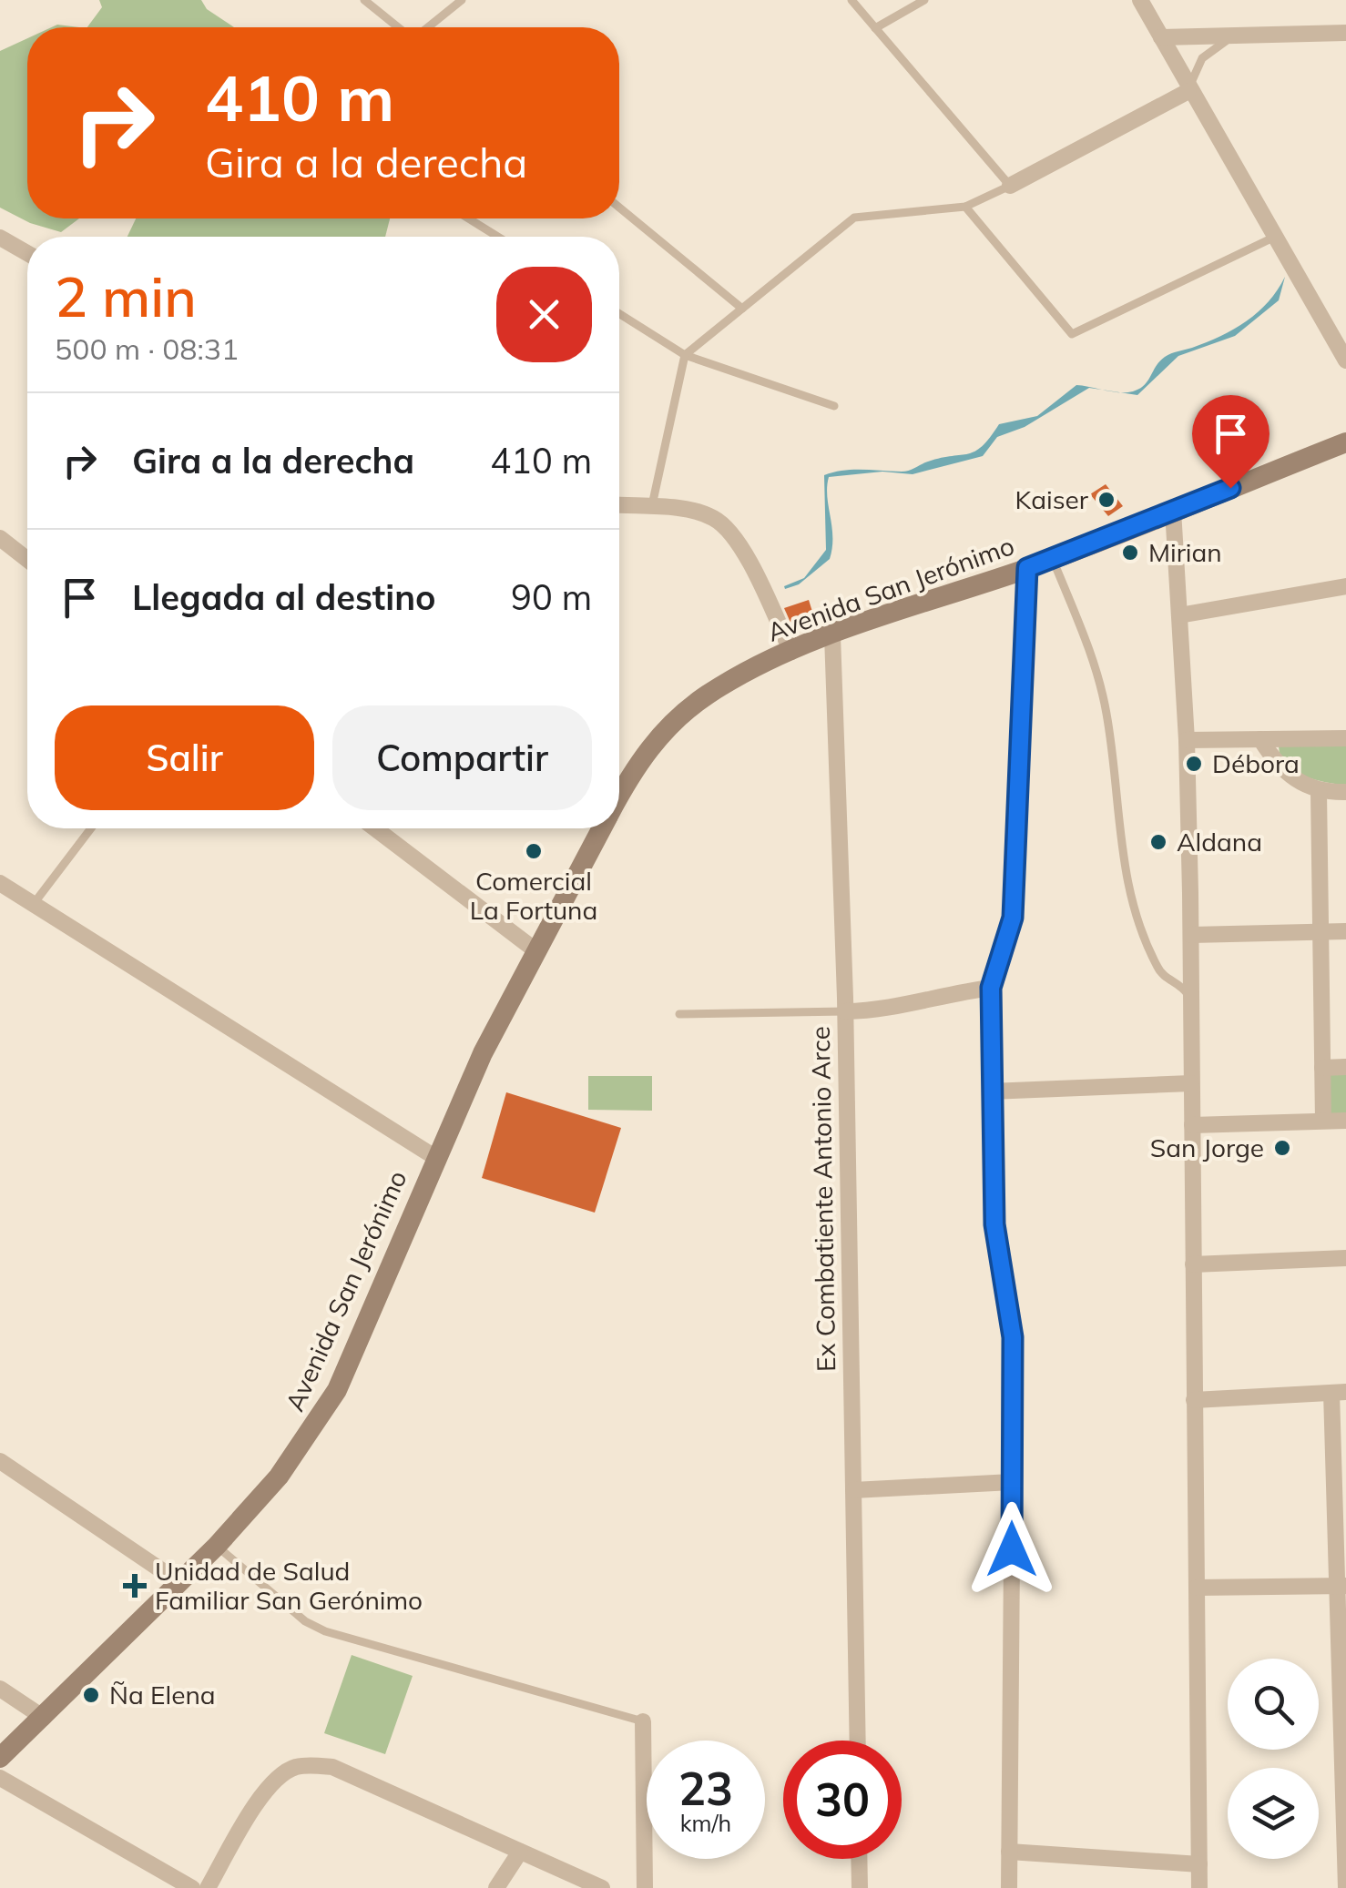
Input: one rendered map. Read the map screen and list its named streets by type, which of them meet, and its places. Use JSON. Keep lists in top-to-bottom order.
{
  "streets": {
    "street": ["Avenida San Jerónimo", "Ex Combatiente Antonio Arce"]
  },
  "crossings": [
    ["Avenida San Jerónimo", "Ex Combatiente Antonio Arce"]
  ],
  "places": {
    "other": [
      "Kaiser",
      "Mirian",
      "Débora",
      "Aldana",
      "Comercial La Fortuna",
      "San Jorge",
      "Ña Elena"
    ],
    "health": ["Unidad de Salud Familiar San Gerónimo"]
  },
  "page": {
    "turn": ["410 m", "Gira a la derecha"],
    "heading": ["2 min", "500 m · 08:31"],
    "list": [
      {
        "name": "Gira a la derecha",
        "value": "410 m"
      },
      {
        "name": "Llegada al destino",
        "value": "90 m"
      }
    ],
    "buttons": ["Salir", "Compartir"],
    "speed": "23 km/h",
    "limit": "30"
  }
}
